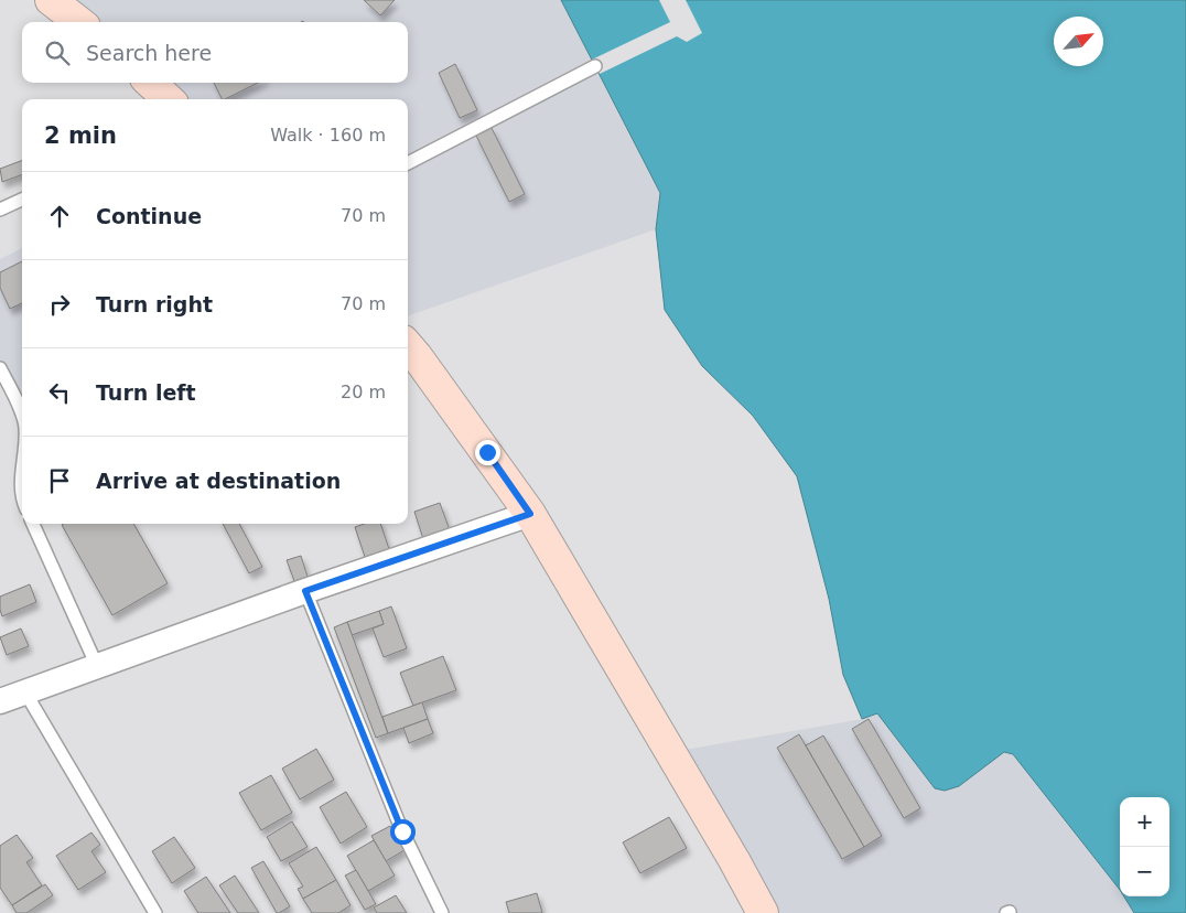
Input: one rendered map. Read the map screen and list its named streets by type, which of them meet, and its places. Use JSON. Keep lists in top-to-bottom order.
{
  "north": "top right",
  "page": {
    "search": "Search here",
    "heading": ["2 min", "Walk · 160 m"],
    "list": [
      ["Continue", "70 m"],
      ["Turn right", "70 m"],
      ["Turn left", "20 m"],
      "Arrive at destination"
    ],
    "map_buttons": ["+", "−"]
  }
}
